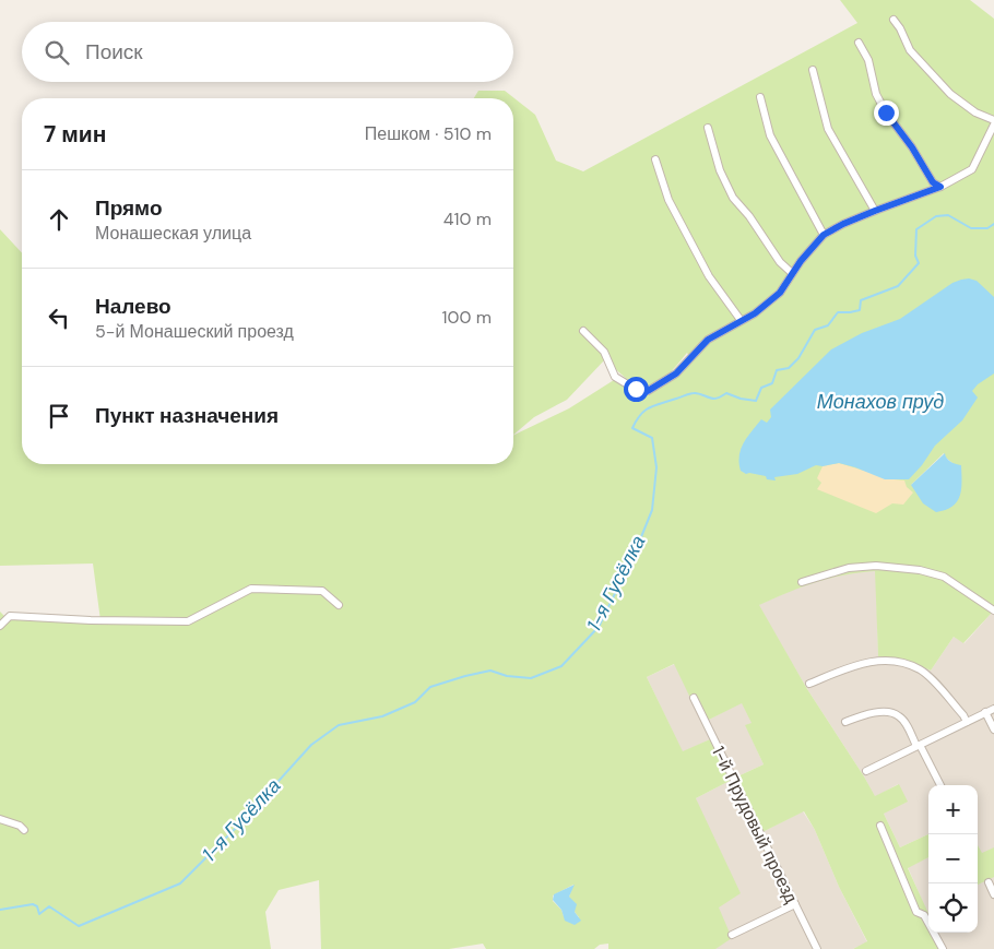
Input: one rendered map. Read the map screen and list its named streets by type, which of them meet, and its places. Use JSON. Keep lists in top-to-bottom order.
{
  "streets": {
    "street": ["1-й Прудовый проезд"]
  },
  "water": ["Монахов пруд", "1-я Гусёлка"],
  "page": {
    "search": "Поиск",
    "heading": ["7 мин", "Пешком · 510 m"],
    "list": [
      ["Прямо", "Монашеская улица", "410 m"],
      ["Налево", "5-й Монашеский проезд", "100 m"],
      "Пункт назначения"
    ],
    "map_buttons": ["+", "−"]
  }
}
